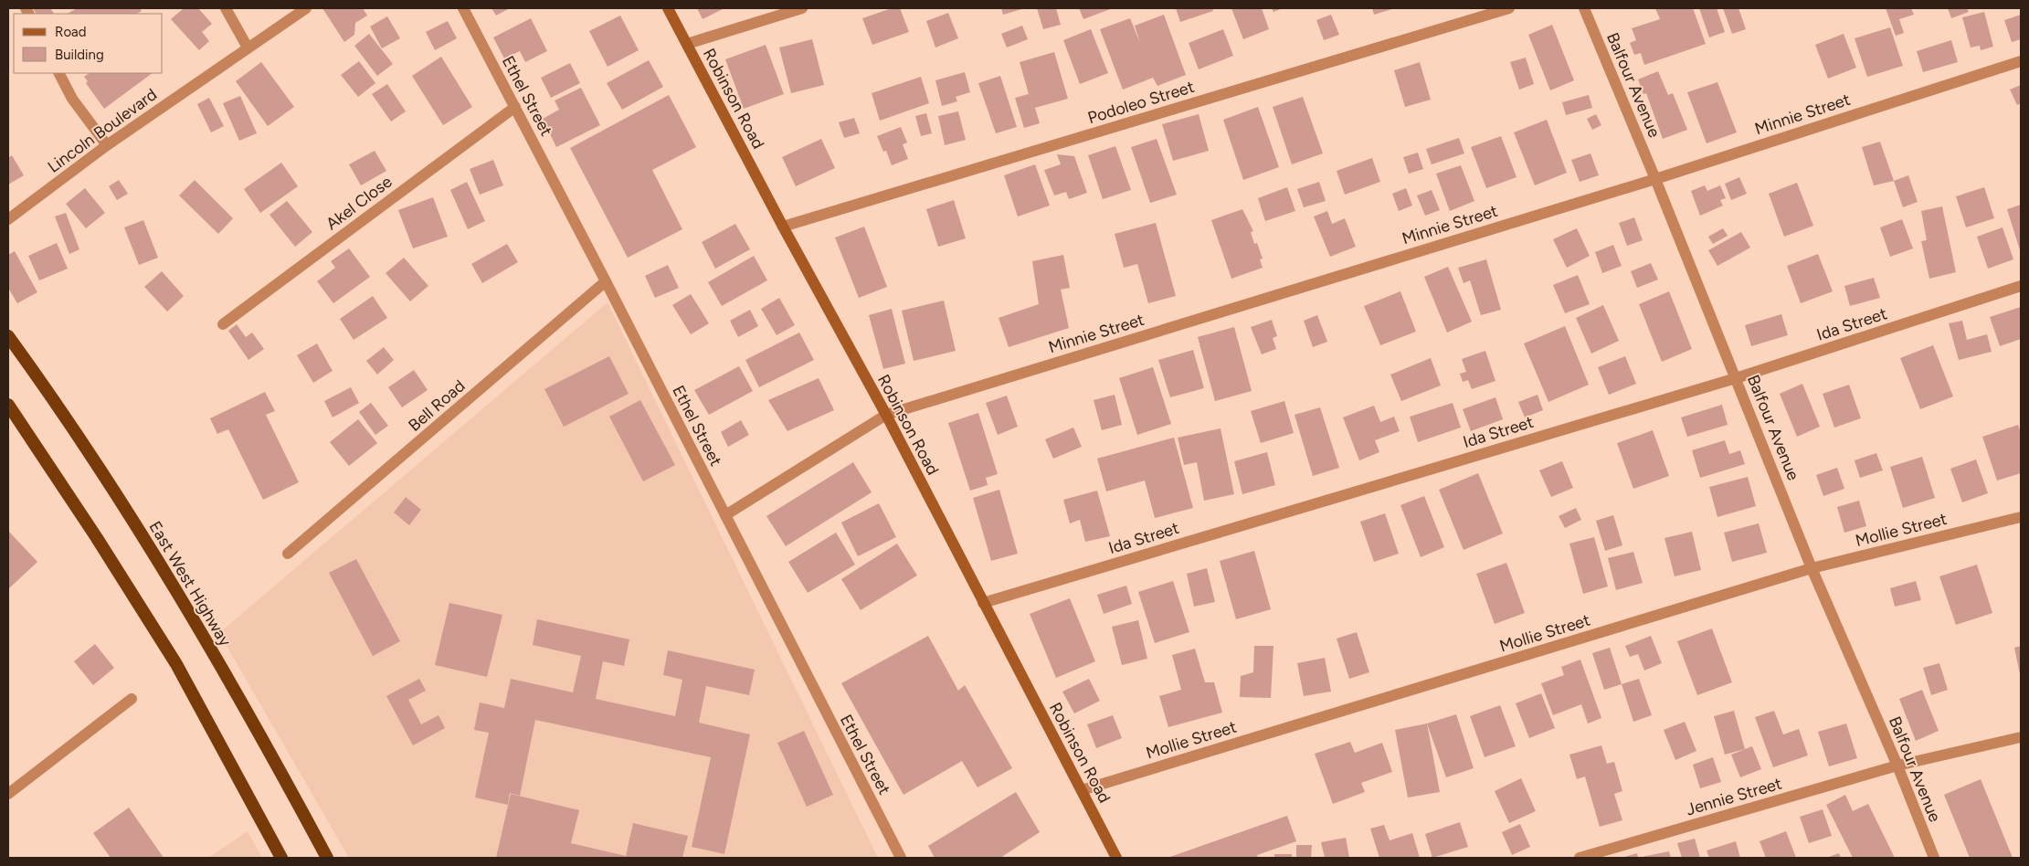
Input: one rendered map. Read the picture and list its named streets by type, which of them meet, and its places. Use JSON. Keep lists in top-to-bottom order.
{
  "streets": {
    "highway": ["East West Highway"],
    "main road": ["Robinson Road"],
    "street": [
      "Balfour Avenue",
      "Ethel Street",
      "Podoleo Street",
      "Minnie Street",
      "Lincoln Boulevard",
      "Akel Close",
      "Ida Street",
      "Bell Road",
      "Mollie Street",
      "Jennie Street"
    ]
  },
  "crossings": [
    ["Balfour Avenue", "Minnie Street"],
    ["Balfour Avenue", "Ida Street"],
    ["Balfour Avenue", "Mollie Street"],
    ["Balfour Avenue", "Jennie Street"],
    ["Ethel Street", "Minnie Street"],
    ["Ethel Street", "Akel Close"],
    ["Ethel Street", "Bell Road"],
    ["Robinson Road", "Podoleo Street"],
    ["Robinson Road", "Minnie Street"],
    ["Robinson Road", "Ida Street"],
    ["Robinson Road", "Mollie Street"]
  ],
  "legend": ["Road", "Building"]
}
